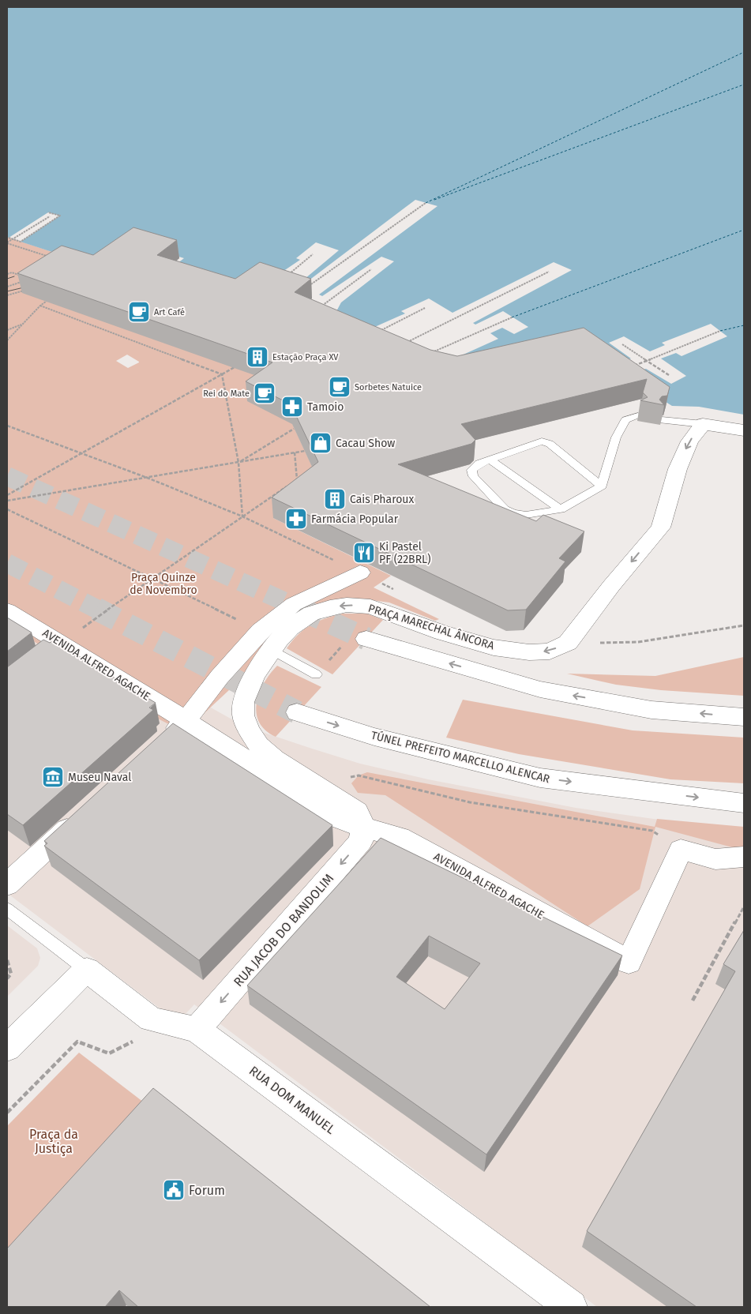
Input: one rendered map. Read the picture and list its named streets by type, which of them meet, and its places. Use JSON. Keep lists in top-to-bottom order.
{
  "streets": {
    "main road": [
      "PRAÇA MARECHAL ÂNCORA",
      "AVENIDA ALFRED AGACHE",
      "TÚNEL PREFEITO MARCELLO ALENCAR",
      "RUA JACOB DO BANDOLIM",
      "RUA DOM MANUEL"
    ]
  },
  "crossings": [
    ["PRAÇA MARECHAL ÂNCORA", "AVENIDA ALFRED AGACHE"],
    ["PRAÇA MARECHAL ÂNCORA", "RUA JACOB DO BANDOLIM"],
    ["AVENIDA ALFRED AGACHE", "RUA JACOB DO BANDOLIM"],
    ["RUA JACOB DO BANDOLIM", "RUA DOM MANUEL"]
  ],
  "one_way": ["PRAÇA MARECHAL ÂNCORA", "RUA JACOB DO BANDOLIM"],
  "parks": ["Praça Quinze de Novembro", "Praça da Justiça"],
  "places": {
    "cafe": ["Art Café", "Sorbetes Natuice", "Rei do Mate"],
    "building": ["Estação Praça XV", "Cais Pharoux"],
    "pharmacy": ["Tamoio", "Farmácia Popular"],
    "shop": ["Cacau Show"],
    "restaurant": ["Ki Pastel PF (22BRL)"],
    "museum": ["Museu Naval"],
    "public building": ["Forum"]
  }
}
